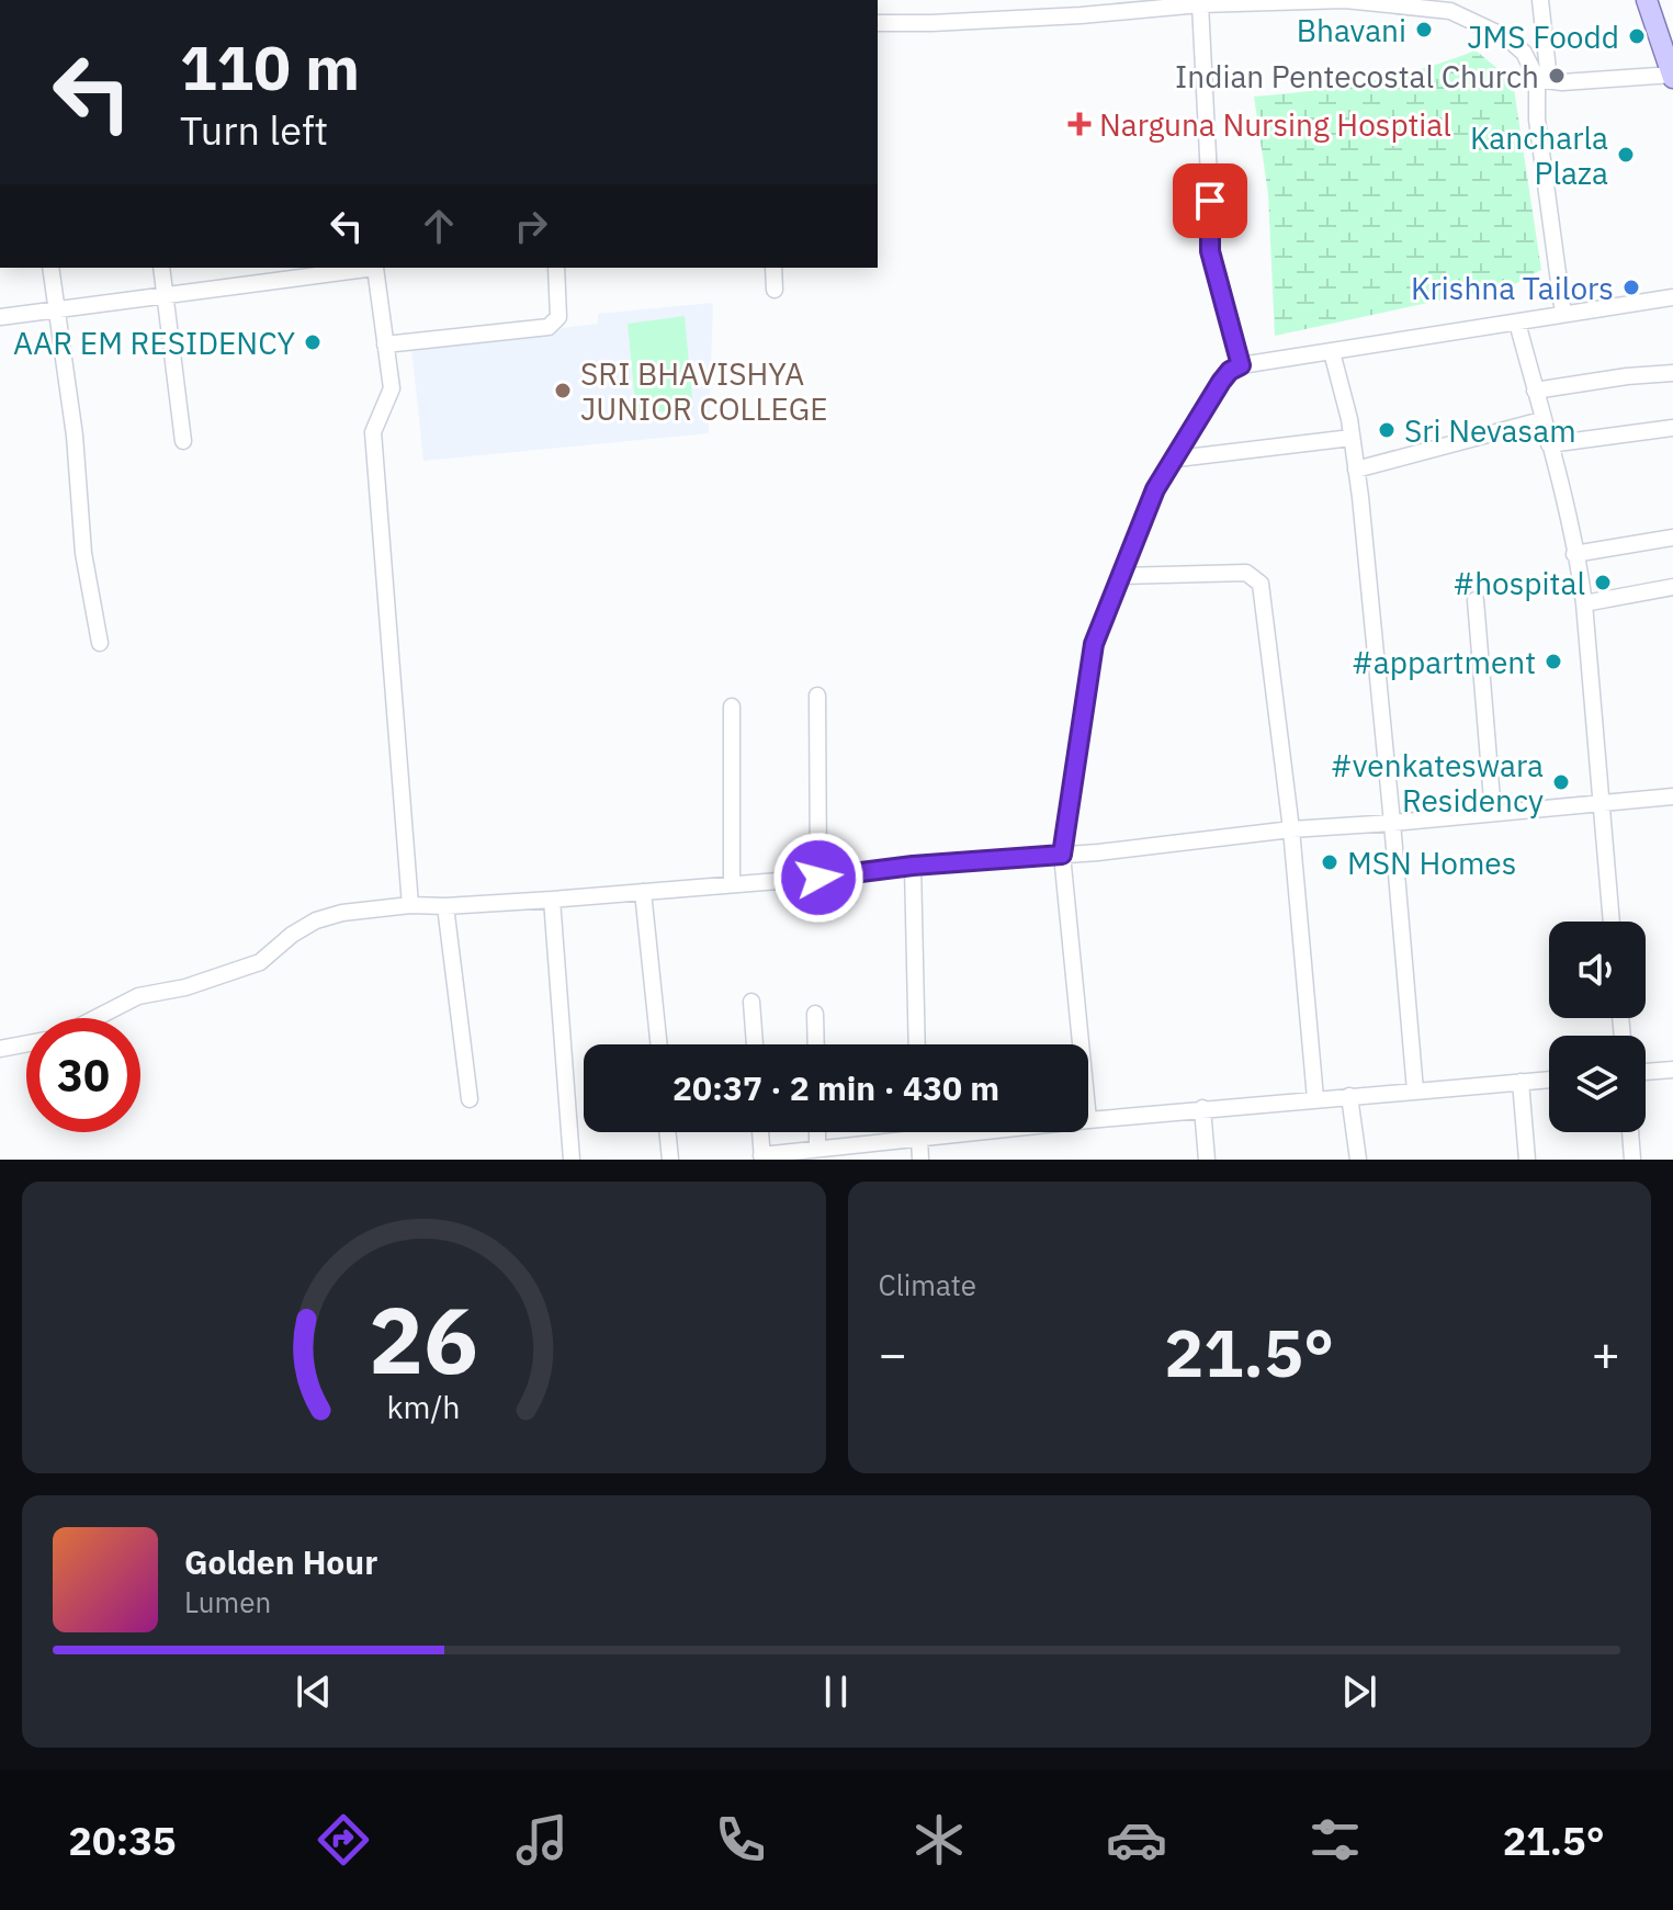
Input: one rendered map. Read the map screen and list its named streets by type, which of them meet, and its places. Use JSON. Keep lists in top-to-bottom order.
{
  "places": {
    "other": [
      "Bhavani",
      "JMS Foodd",
      "Indian Pentecostal Church",
      "Kancharla Plaza",
      "Krishna Tailors",
      "AAR EM RESIDENCY",
      "SRI BHAVISHYA JUNIOR COLLEGE",
      "Sri Nevasam",
      "#hospital",
      "#appartment",
      "#venkateswara Residency",
      "MSN Homes"
    ],
    "health": ["Narguna Nursing Hosptial"]
  },
  "page": {
    "turn": ["110 m", "Turn left"],
    "limit": "30",
    "trip": "20:37 · 2 min · 430 m",
    "tile": "Climate",
    "heat": ["−", "21.5°", "+"],
    "song": ["Golden Hour", "Lumen"],
    "tabs": ["20:35", "21.5°"],
    "gauge": ["26", "km/h"]
  }
}
